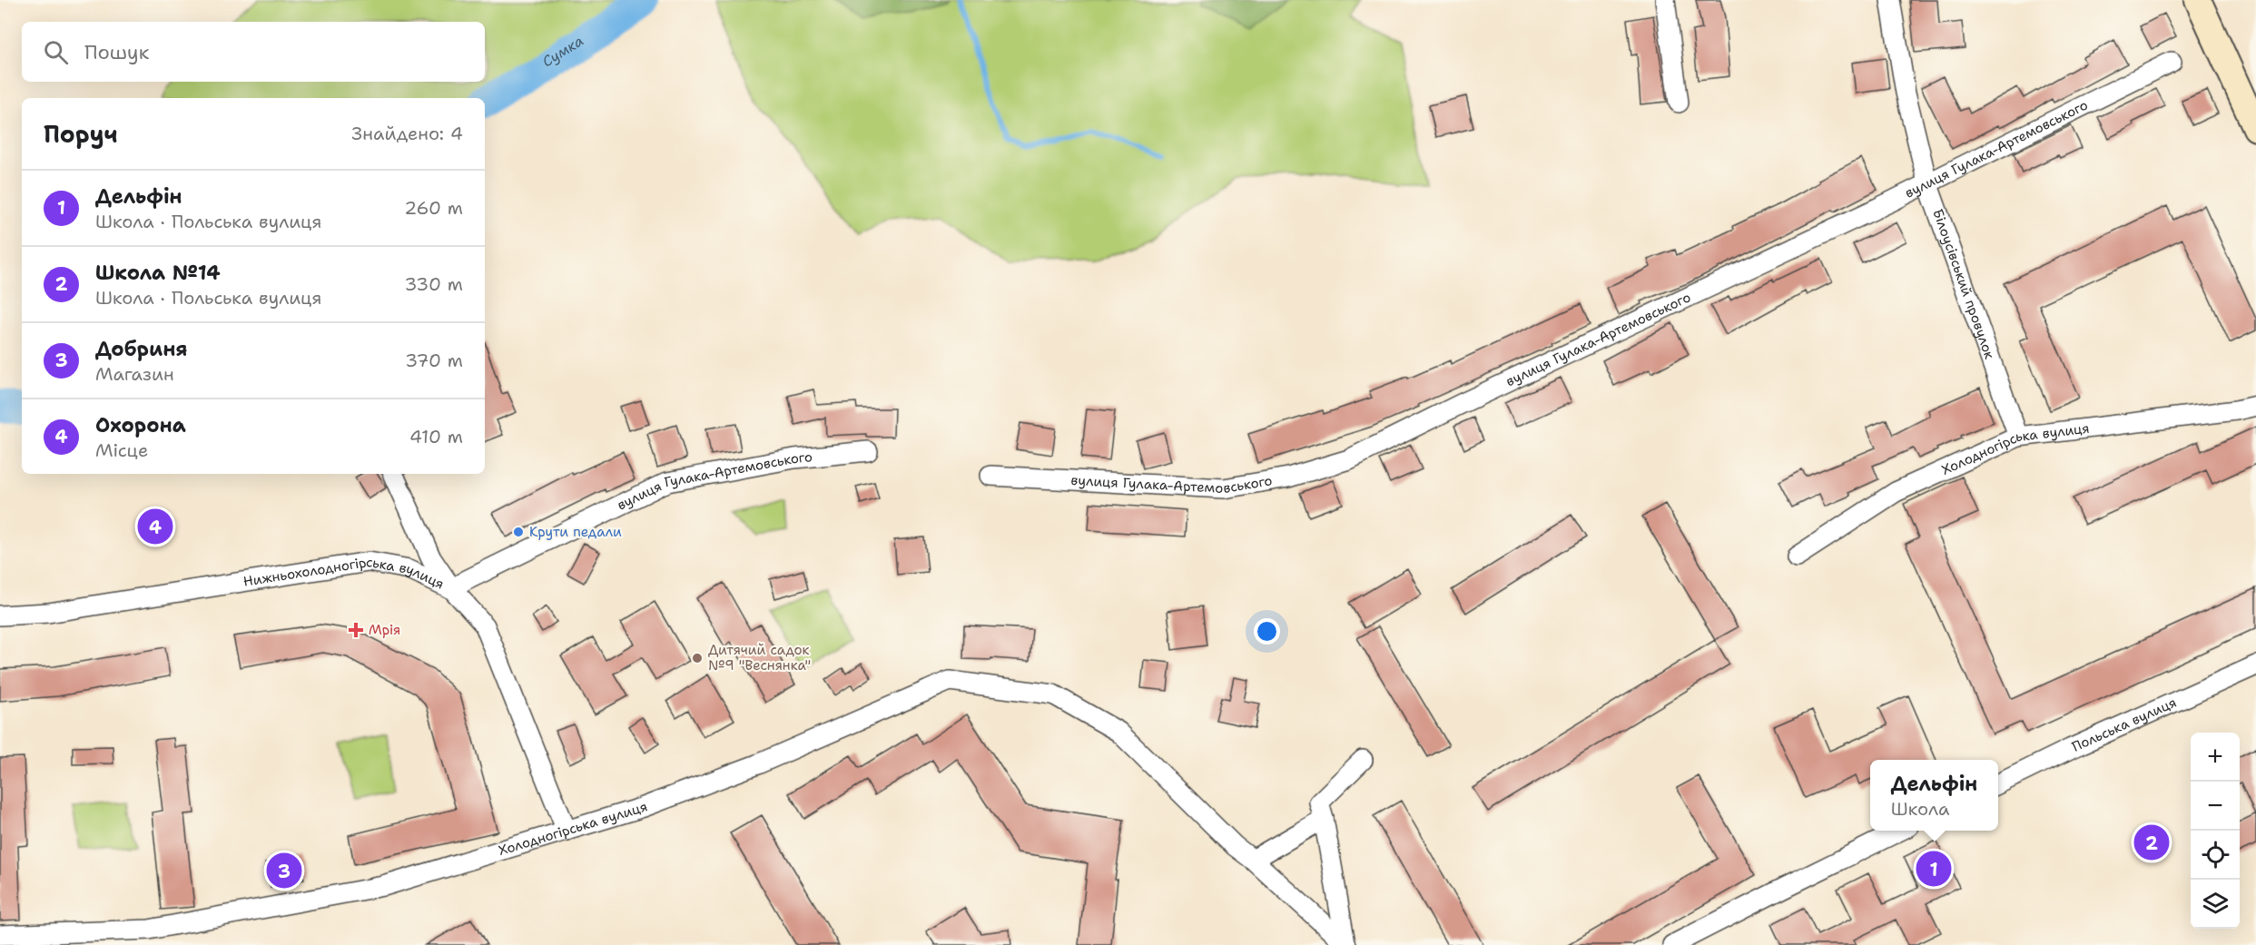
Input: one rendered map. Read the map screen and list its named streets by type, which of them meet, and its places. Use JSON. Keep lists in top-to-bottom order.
{
  "streets": {
    "street": [
      "вулиця Гулака-Артемовського",
      "Білоусівський провулок",
      "Холодногірська вулиця",
      "Нижньохолодногірська вулиця",
      "Польська вулиця"
    ]
  },
  "crossings": [
    ["вулиця Гулака-Артемовського", "Білоусівський провулок"],
    ["вулиця Гулака-Артемовського", "Нижньохолодногірська вулиця"],
    ["Білоусівський провулок", "Холодногірська вулиця"],
    ["Холодногірська вулиця", "Нижньохолодногірська вулиця"]
  ],
  "water": ["Сумка"],
  "places": {
    "other": ["Крути педали", "Дитячий садок №9 \"Веснянка\""],
    "health": ["Мрія"]
  },
  "page": {
    "search": "Пошук",
    "heading": ["Поруч", "Знайдено: 4"],
    "list": [
      {
        "mark": "1",
        "name": "Дельфін",
        "note": "Школа · Польська вулиця",
        "value": "260 m"
      },
      {
        "mark": "2",
        "name": "Школа №14",
        "note": "Школа · Польська вулиця",
        "value": "330 m"
      },
      {
        "mark": "3",
        "name": "Добриня",
        "note": "Магазин",
        "value": "370 m"
      },
      {
        "mark": "4",
        "name": "Охорона",
        "note": "Місце",
        "value": "410 m"
      }
    ],
    "pins": [
      "4",
      "2",
      "1",
      "3"
    ],
    "map_buttons": ["+", "−"],
    "popup": ["Дельфін", "Школа"]
  }
}
